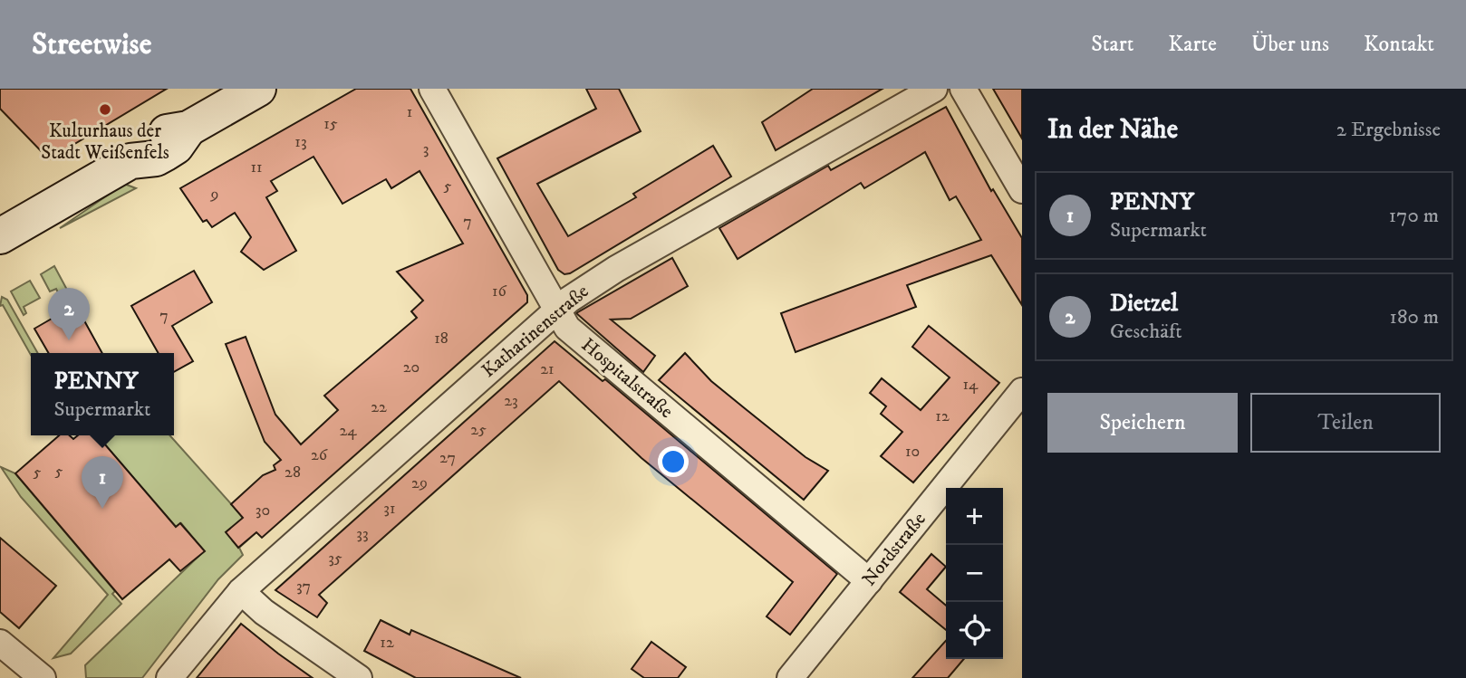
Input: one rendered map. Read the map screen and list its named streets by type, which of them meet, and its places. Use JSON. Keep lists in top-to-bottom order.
{
  "streets": {
    "street": ["Katharinenstraße", "Hospitalstraße", "Nordstraße"]
  },
  "crossings": [
    ["Katharinenstraße", "Hospitalstraße"],
    ["Hospitalstraße", "Nordstraße"]
  ],
  "places": ["Kulturhaus der Stadt Weißenfels"],
  "house_numbers": [
    "1",
    "15",
    "13",
    "3",
    "11",
    "5",
    "9",
    "7",
    "16",
    "7",
    "18",
    "20",
    "21",
    "14",
    "23",
    "22",
    "12",
    "25",
    "24",
    "10",
    "26",
    "27",
    "5",
    "5",
    "28",
    "29",
    "31",
    "30",
    "33",
    "35",
    "37",
    "12"
  ],
  "page": {
    "header": "Streetwise",
    "nav": [
      "Start",
      "Karte",
      "Über uns",
      "Kontakt"
    ],
    "heading": ["In der Nähe", "2 Ergebnisse"],
    "list": [
      {
        "mark": "1",
        "name": "PENNY",
        "note": "Supermarkt",
        "value": "170 m"
      },
      {
        "mark": "2",
        "name": "Dietzel",
        "note": "Geschäft",
        "value": "180 m"
      }
    ],
    "pins": ["2", "1"],
    "popup": ["PENNY", "Supermarkt"],
    "buttons": ["Speichern", "Teilen"],
    "map_buttons": ["+", "−"]
  }
}
